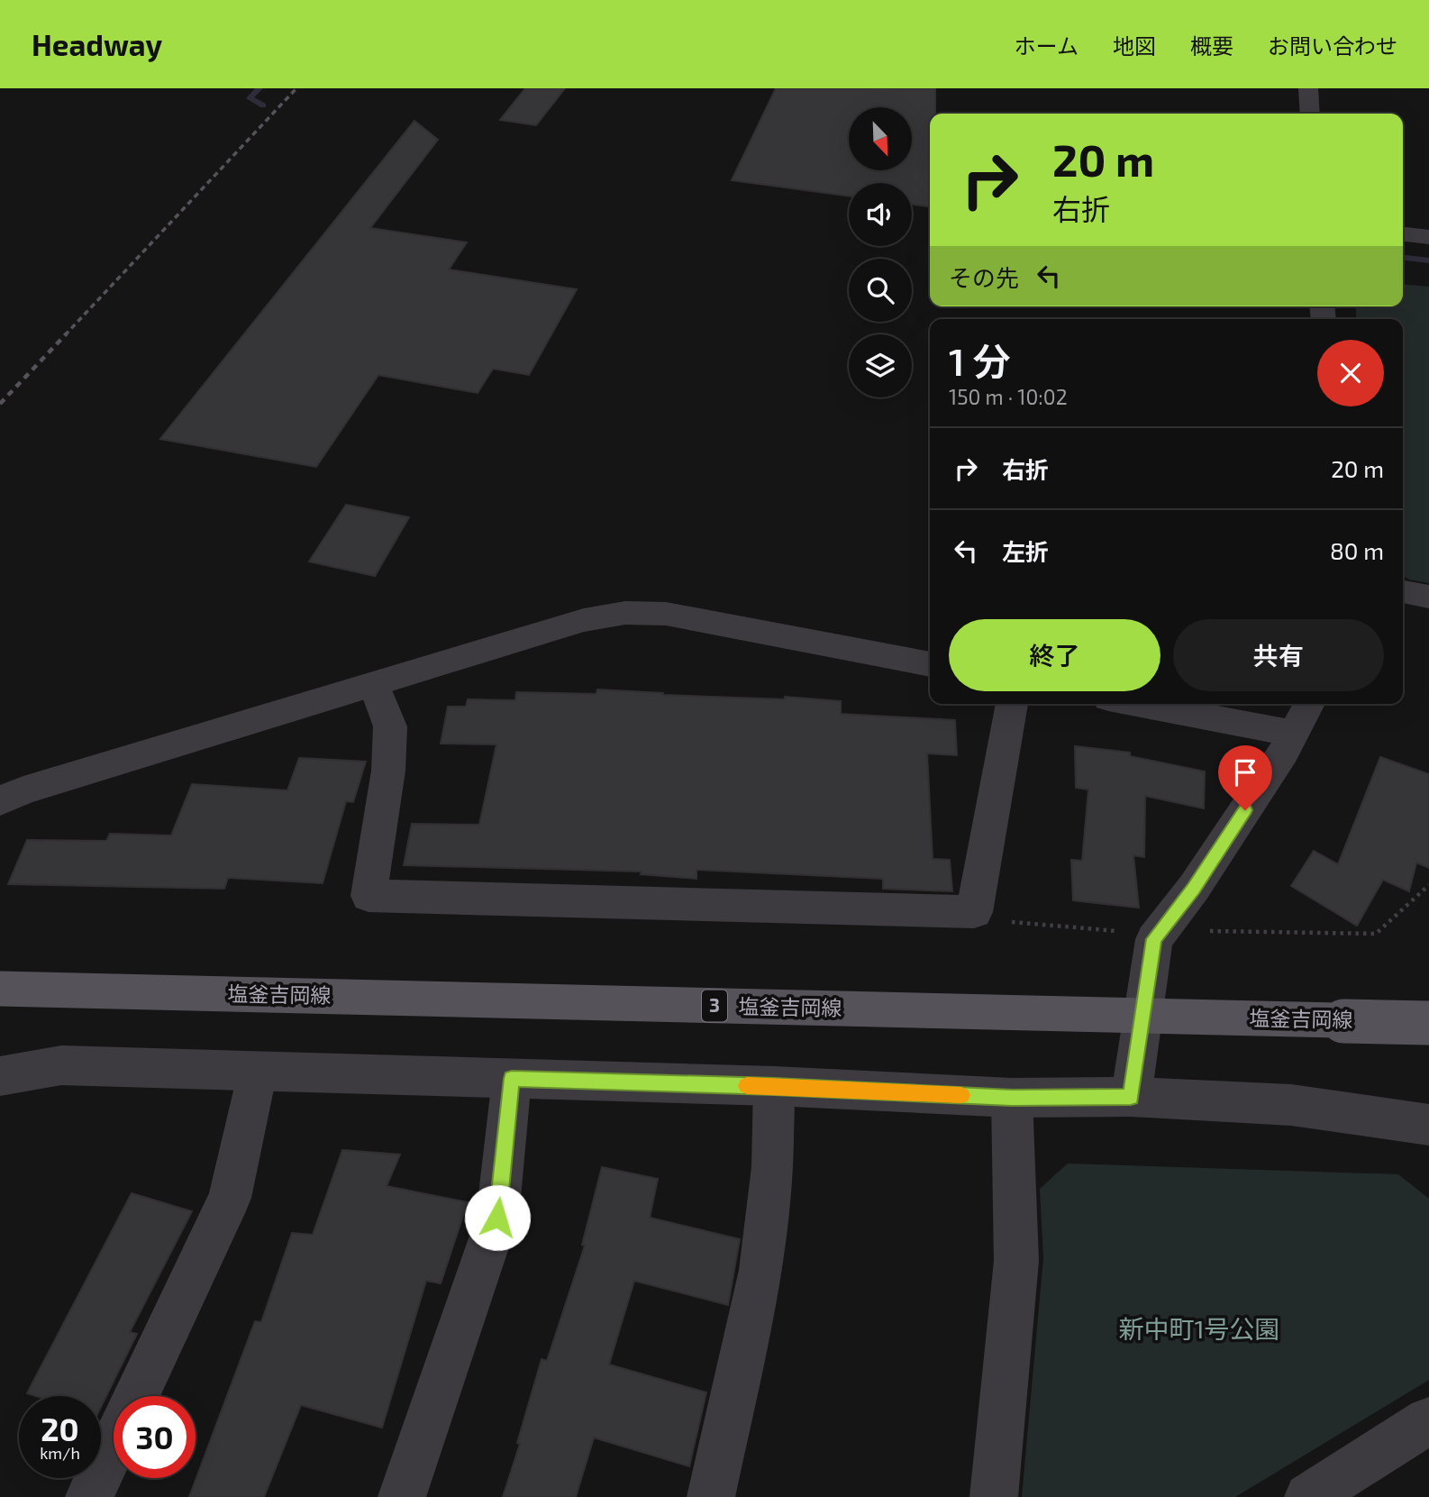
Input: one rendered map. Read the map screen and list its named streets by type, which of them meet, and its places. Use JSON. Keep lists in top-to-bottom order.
{
  "streets": {
    "main road": ["塩釜吉岡線", "3"]
  },
  "parks": ["新中町1号公園"],
  "north": "bottom right",
  "page": {
    "header": "Headway",
    "nav": [
      "ホーム",
      "地図",
      "概要",
      "お問い合わせ"
    ],
    "turn": ["20 m", "右折"],
    "then": "その先",
    "heading": ["1 分", "150 m · 10:02"],
    "list": [
      {
        "name": "右折",
        "value": "20 m"
      },
      {
        "name": "左折",
        "value": "80 m"
      }
    ],
    "buttons": ["終了", "共有"],
    "speed": "20 km/h",
    "limit": "30"
  }
}
